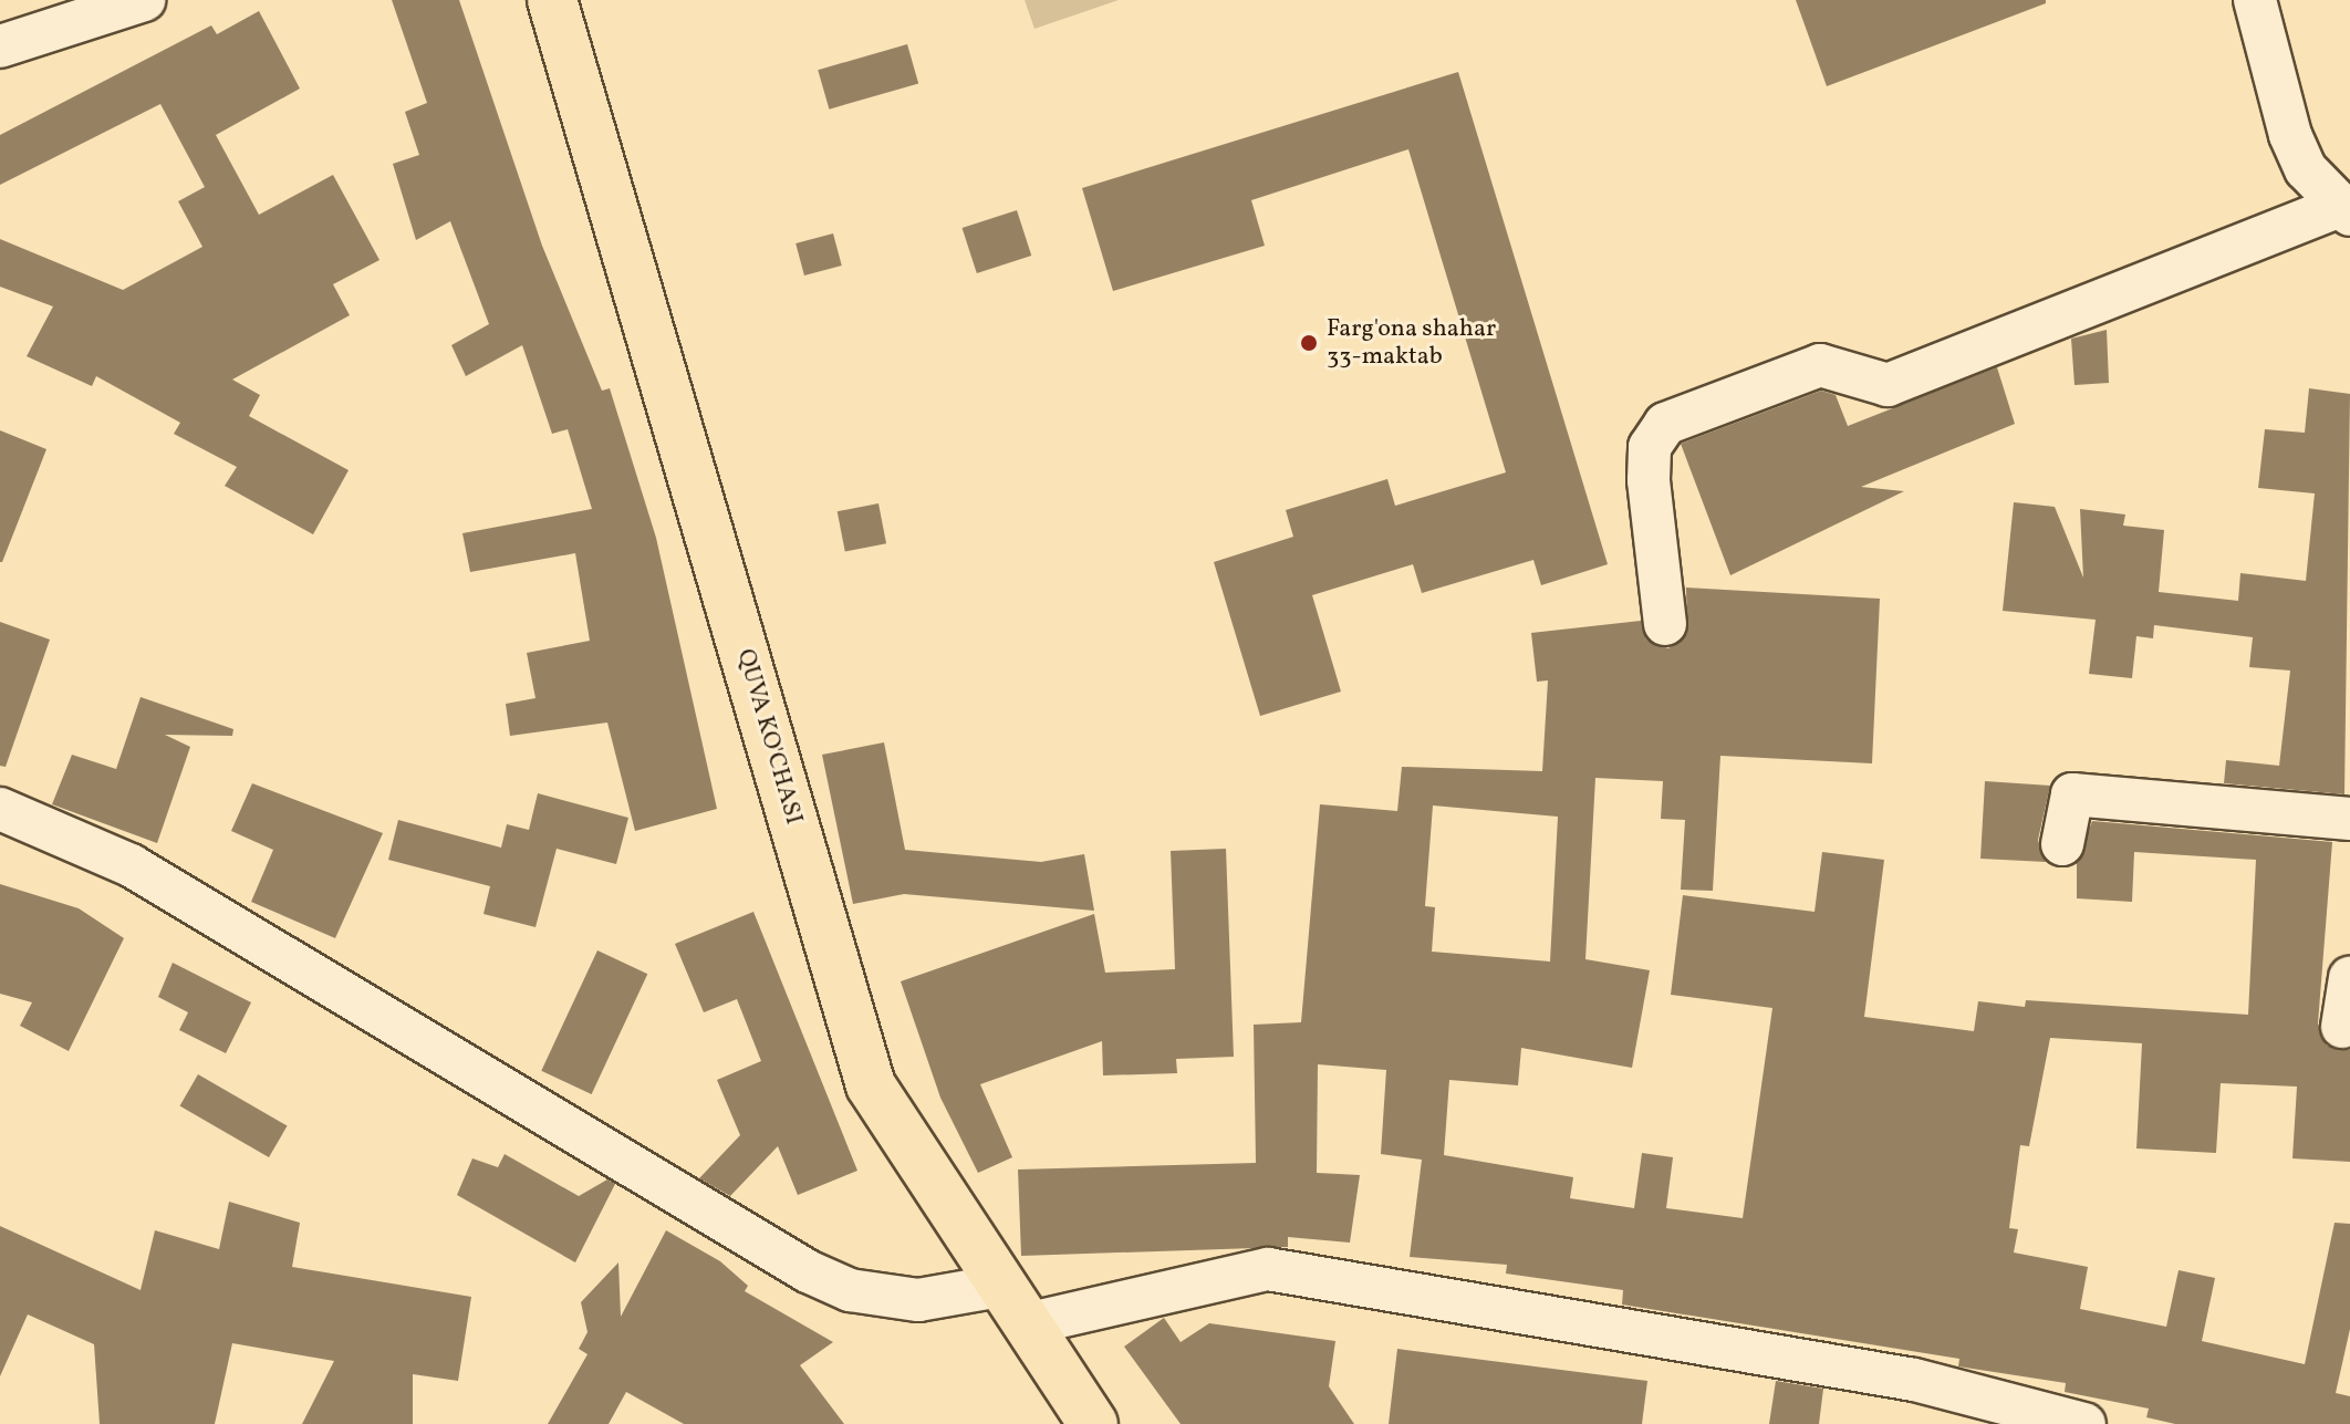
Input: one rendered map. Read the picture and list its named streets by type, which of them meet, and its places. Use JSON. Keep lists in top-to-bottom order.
{
  "streets": {
    "main road": ["QUVA KO'CHASI"]
  },
  "places": ["Farg'ona shahar 33-maktab"]
}
